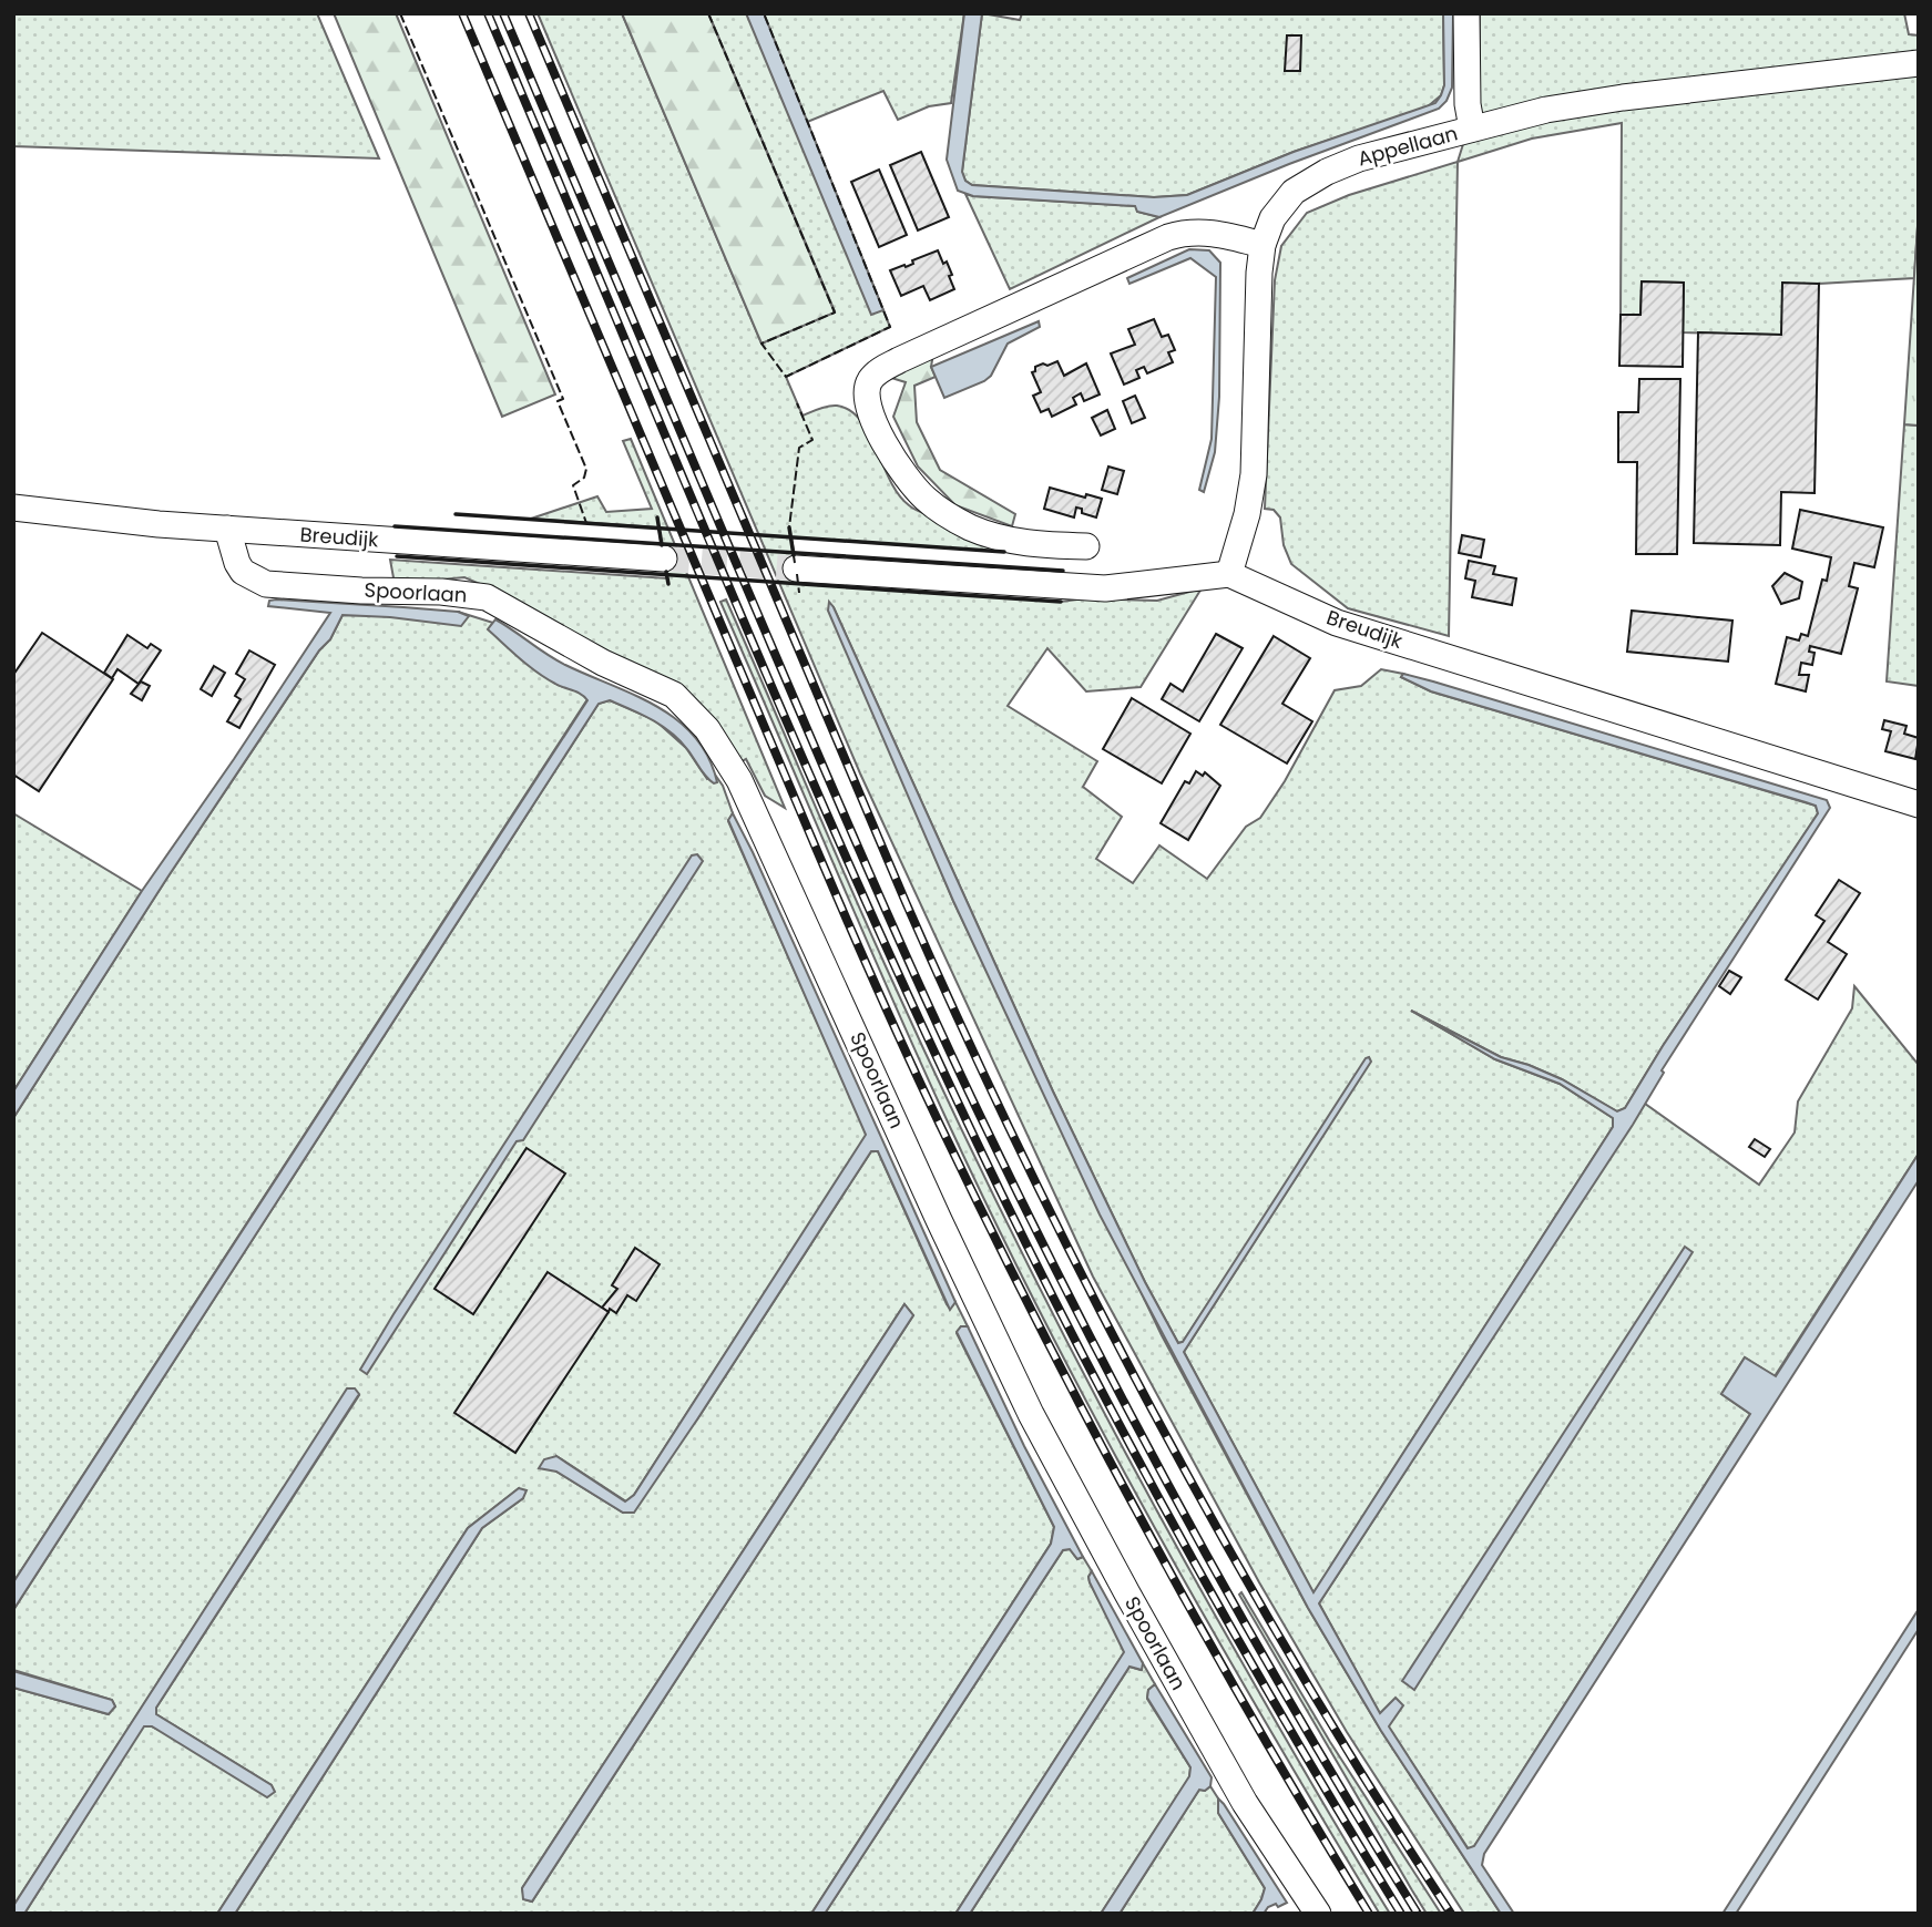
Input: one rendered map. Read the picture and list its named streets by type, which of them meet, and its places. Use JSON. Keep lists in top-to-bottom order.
{
  "streets": {
    "street": ["Appellaan", "Breudijk", "Spoorlaan"]
  },
  "crossings": [
    ["Appellaan", "Breudijk"],
    ["Breudijk", "Spoorlaan"]
  ]
}
